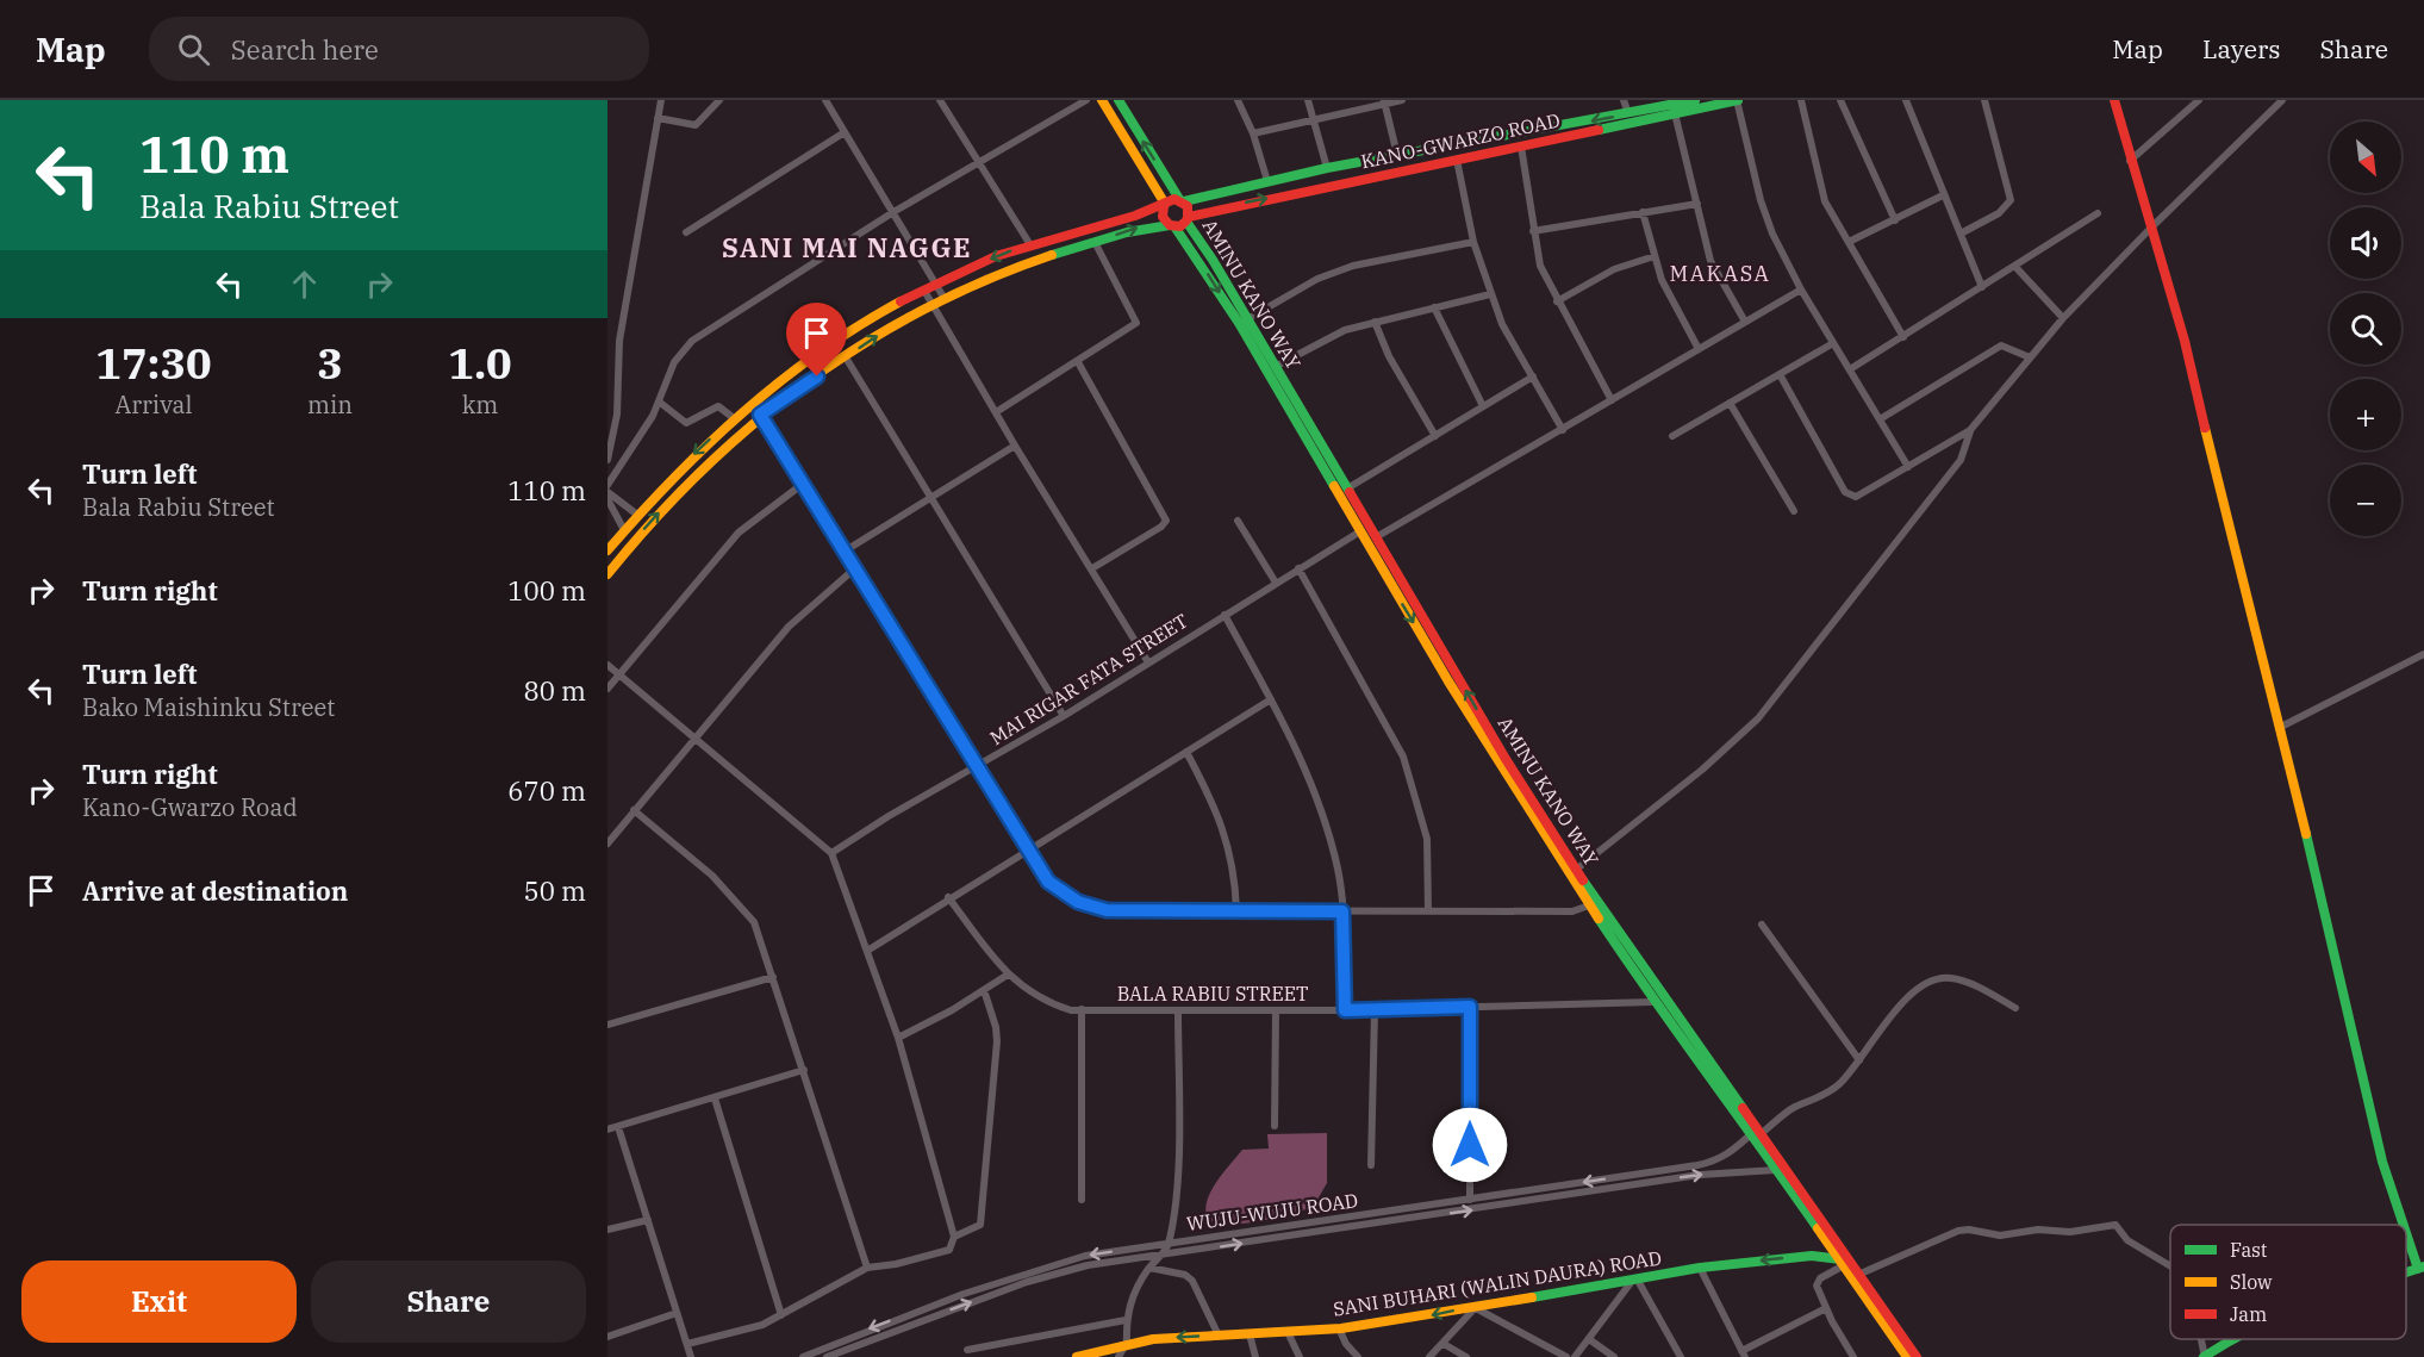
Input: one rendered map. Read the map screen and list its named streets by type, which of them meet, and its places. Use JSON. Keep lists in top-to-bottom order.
{
  "streets": {
    "main road": ["KANO-GWARZO ROAD", "AMINU KANO WAY", "SANI BUHARI (WALIN DAURA) ROAD"],
    "street": ["MAI RIGAR FATA STREET", "BALA RABIU STREET", "WUJU-WUJU ROAD"]
  },
  "crossings": [
    ["KANO-GWARZO ROAD", "AMINU KANO WAY"],
    ["AMINU KANO WAY", "MAI RIGAR FATA STREET"],
    ["AMINU KANO WAY", "BALA RABIU STREET"],
    ["AMINU KANO WAY", "WUJU-WUJU ROAD"],
    ["AMINU KANO WAY", "SANI BUHARI (WALIN DAURA) ROAD"]
  ],
  "one_way": ["SANI BUHARI (WALIN DAURA) ROAD"],
  "districts": ["SANI MAI NAGGE", "MAKASA"],
  "legend": ["Fast", "Slow", "Jam"],
  "north": "bottom right",
  "page": {
    "header": "Map",
    "search": "Search here",
    "nav": ["Map", "Layers", "Share"],
    "turn": ["110 m", "Bala Rabiu Street"],
    "map_buttons": ["+", "−"],
    "eta": [
      "17:30",
      "Arrival",
      "3",
      "min",
      "1.0",
      "km"
    ],
    "list": [
      {
        "name": "Turn left",
        "note": "Bala Rabiu Street",
        "value": "110 m"
      },
      {
        "name": "Turn right",
        "value": "100 m"
      },
      {
        "name": "Turn left",
        "note": "Bako Maishinku Street",
        "value": "80 m"
      },
      {
        "name": "Turn right",
        "note": "Kano-Gwarzo Road",
        "value": "670 m"
      },
      {
        "name": "Arrive at destination",
        "value": "50 m"
      }
    ],
    "buttons": ["Exit", "Share"]
  }
}
